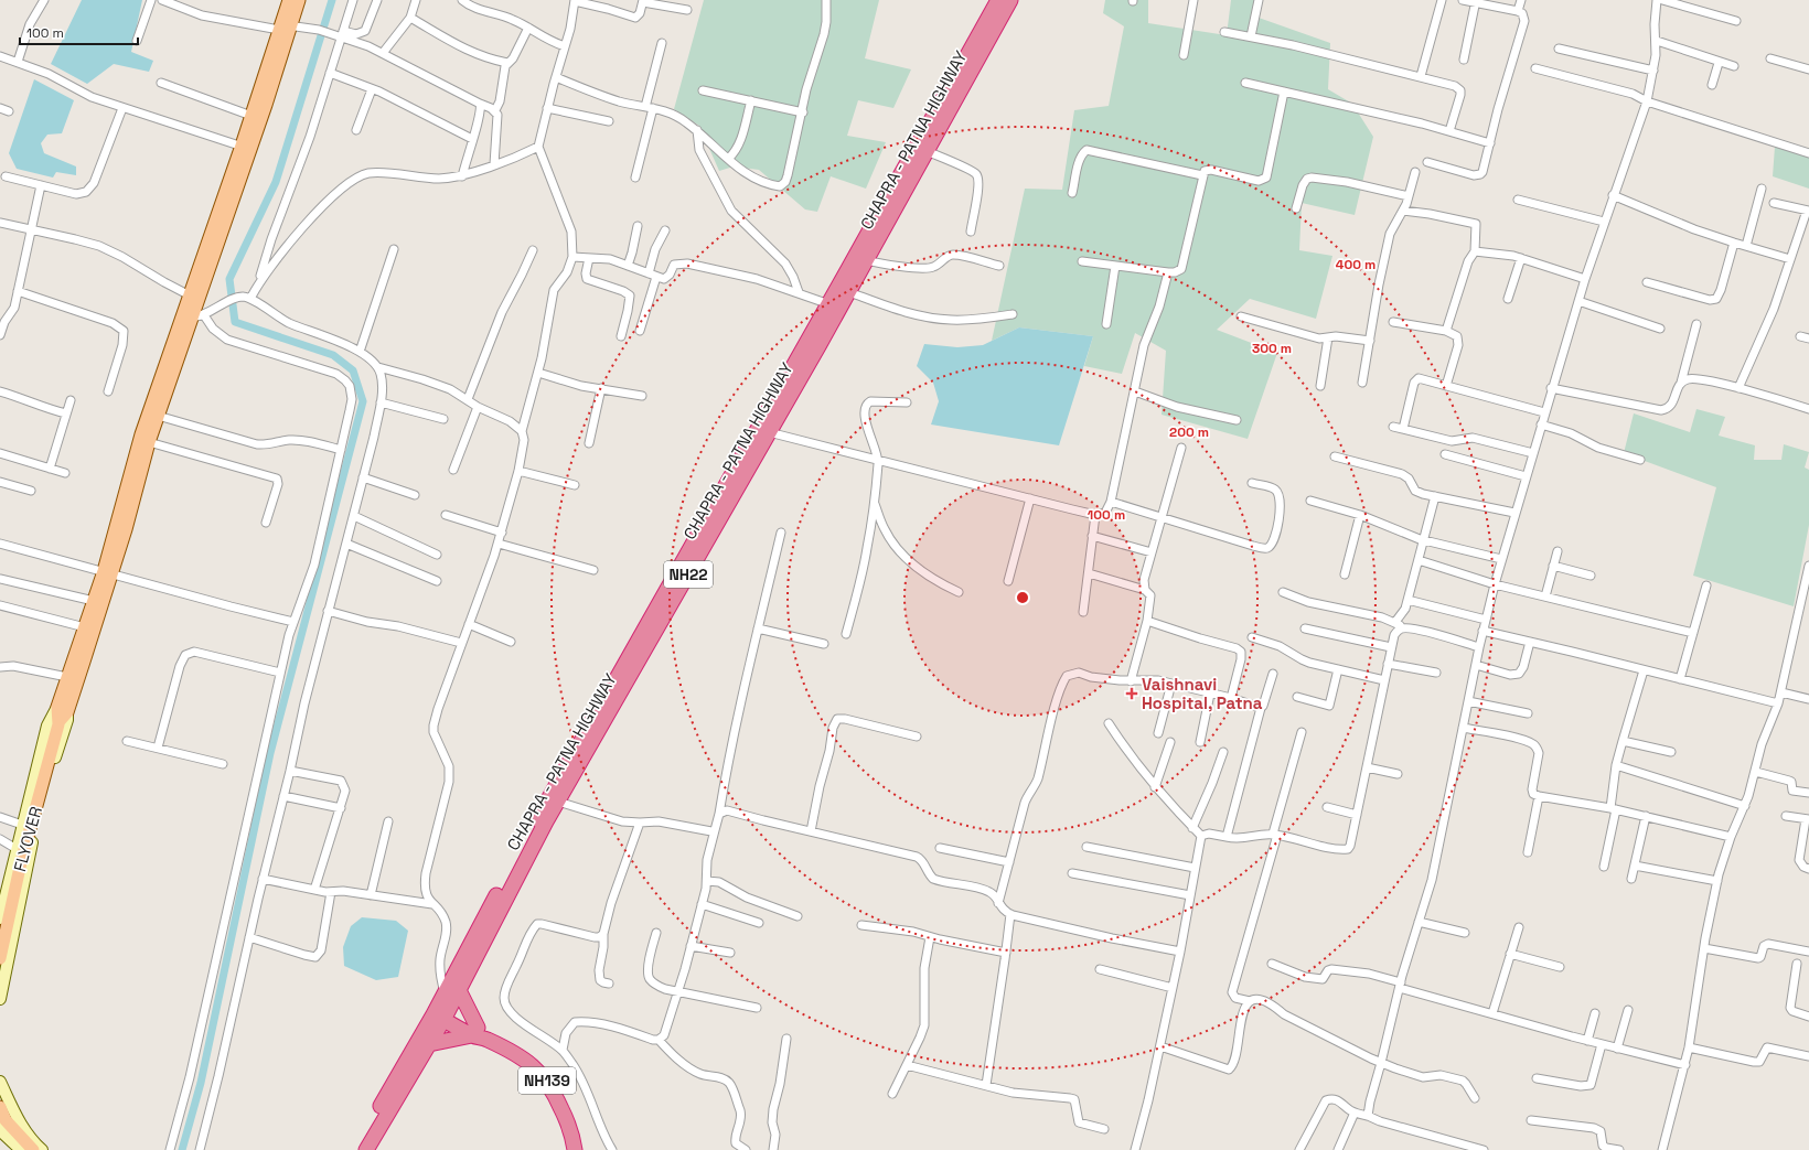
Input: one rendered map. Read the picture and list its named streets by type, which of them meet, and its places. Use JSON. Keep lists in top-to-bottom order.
{
  "streets": {
    "highway": ["CHAPRA - PATNA HIGHWAY", "NH22", "NH139"],
    "main road": ["FLYOVER"]
  },
  "crossings": [
    ["CHAPRA - PATNA HIGHWAY", "NH139"]
  ],
  "places": {
    "health": ["Vaishnavi Hospital, Patna"]
  },
  "scale_bar": "100 m",
  "rings": [
    "400 m",
    "300 m",
    "200 m",
    "100 m"
  ]
}
